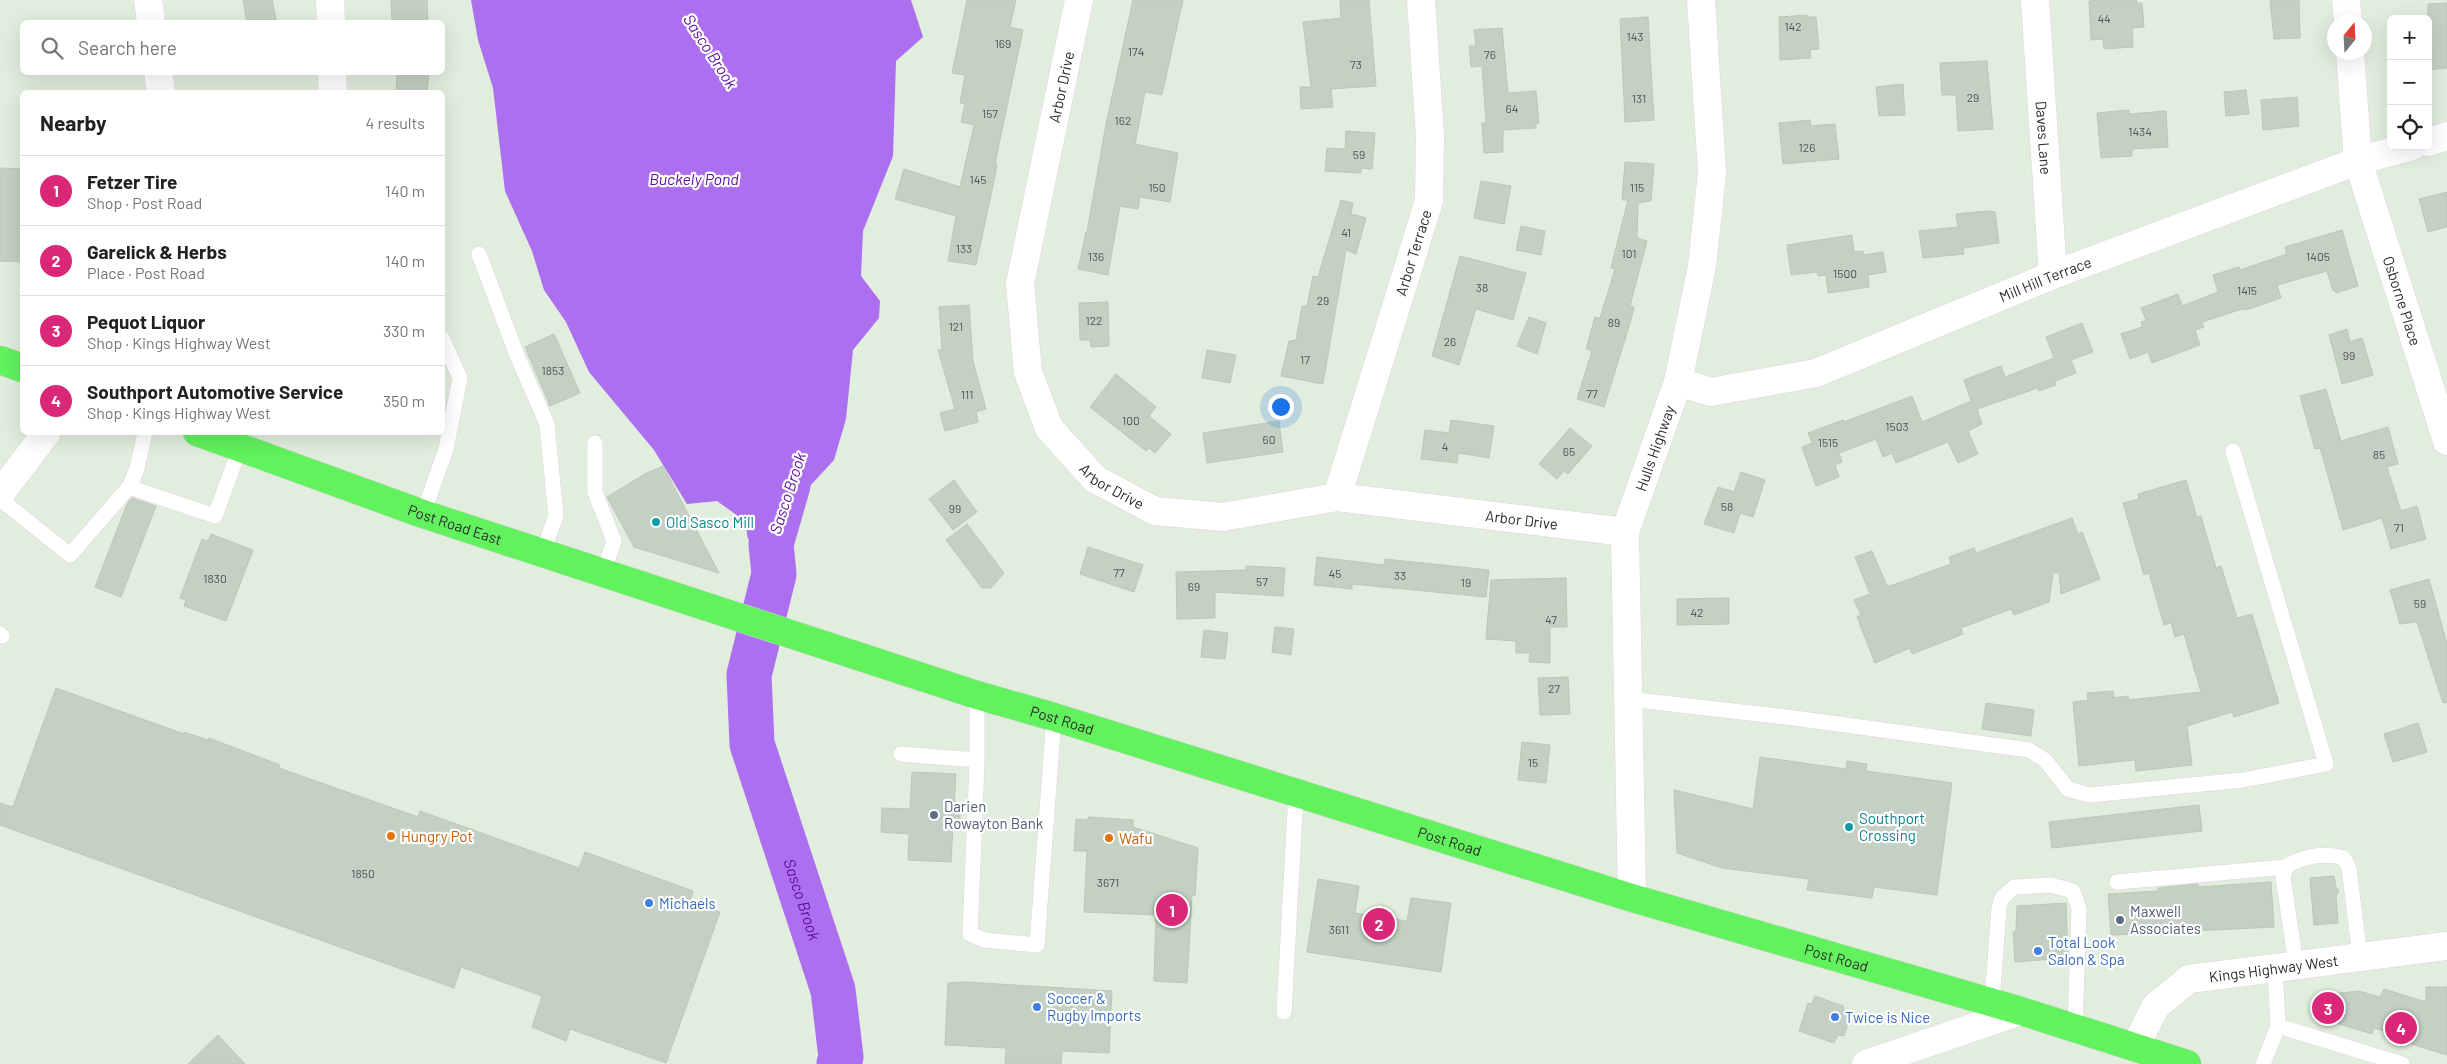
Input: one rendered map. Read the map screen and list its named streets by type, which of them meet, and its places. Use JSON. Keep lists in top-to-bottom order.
{
  "streets": {
    "main road": ["Post Road East", "Post Road"],
    "street": [
      "Arbor Drive",
      "Daves Lane",
      "Arbor Terrace",
      "Mill Hill Terrace",
      "Osborne Place",
      "Hulls Highway",
      "Kings Highway West"
    ]
  },
  "crossings": [
    ["Arbor Drive", "Arbor Terrace"],
    ["Arbor Drive", "Hulls Highway"],
    ["Daves Lane", "Mill Hill Terrace"],
    ["Mill Hill Terrace", "Osborne Place"],
    ["Mill Hill Terrace", "Hulls Highway"],
    ["Hulls Highway", "Post Road"],
    ["Post Road East", "Post Road"],
    ["Post Road", "Kings Highway West"]
  ],
  "water": ["Sasco Brook", "Buckely Pond"],
  "places": [
    "Old Sasco Mill",
    "Darien Rowayton Bank",
    "Southport Crossing",
    "Hungry Pot",
    "Wafu",
    "Michaels",
    "Maxwell Associates",
    "Total Look Salon & Spa",
    "Soccer & Rugby Imports",
    "Twice is Nice"
  ],
  "house_numbers": [
    "44",
    "142",
    "143",
    "169",
    "174",
    "76",
    "73",
    "29",
    "131",
    "64",
    "157",
    "162",
    "1434",
    "126",
    "59",
    "145",
    "150",
    "115",
    "41",
    "133",
    "101",
    "136",
    "1405",
    "1500",
    "38",
    "1415",
    "29",
    "122",
    "89",
    "121",
    "26",
    "99",
    "17",
    "1853",
    "77",
    "111",
    "100",
    "1503",
    "60",
    "1515",
    "4",
    "65",
    "85",
    "58",
    "99",
    "71",
    "77",
    "45",
    "33",
    "1830",
    "57",
    "19",
    "69",
    "59",
    "42",
    "47",
    "27",
    "15",
    "1850",
    "3671",
    "3611"
  ],
  "north": "top",
  "page": {
    "map_buttons": ["+", "−"],
    "search": "Search here",
    "heading": ["Nearby", "4 results"],
    "list": [
      {
        "mark": "1",
        "name": "Fetzer Tire",
        "note": "Shop · Post Road",
        "value": "140 m"
      },
      {
        "mark": "2",
        "name": "Garelick & Herbs",
        "note": "Place · Post Road",
        "value": "140 m"
      },
      {
        "mark": "3",
        "name": "Pequot Liquor",
        "note": "Shop · Kings Highway West",
        "value": "330 m"
      },
      {
        "mark": "4",
        "name": "Southport Automotive Service",
        "note": "Shop · Kings Highway West",
        "value": "350 m"
      }
    ],
    "pins": [
      "1",
      "2",
      "3",
      "4"
    ]
  }
}
